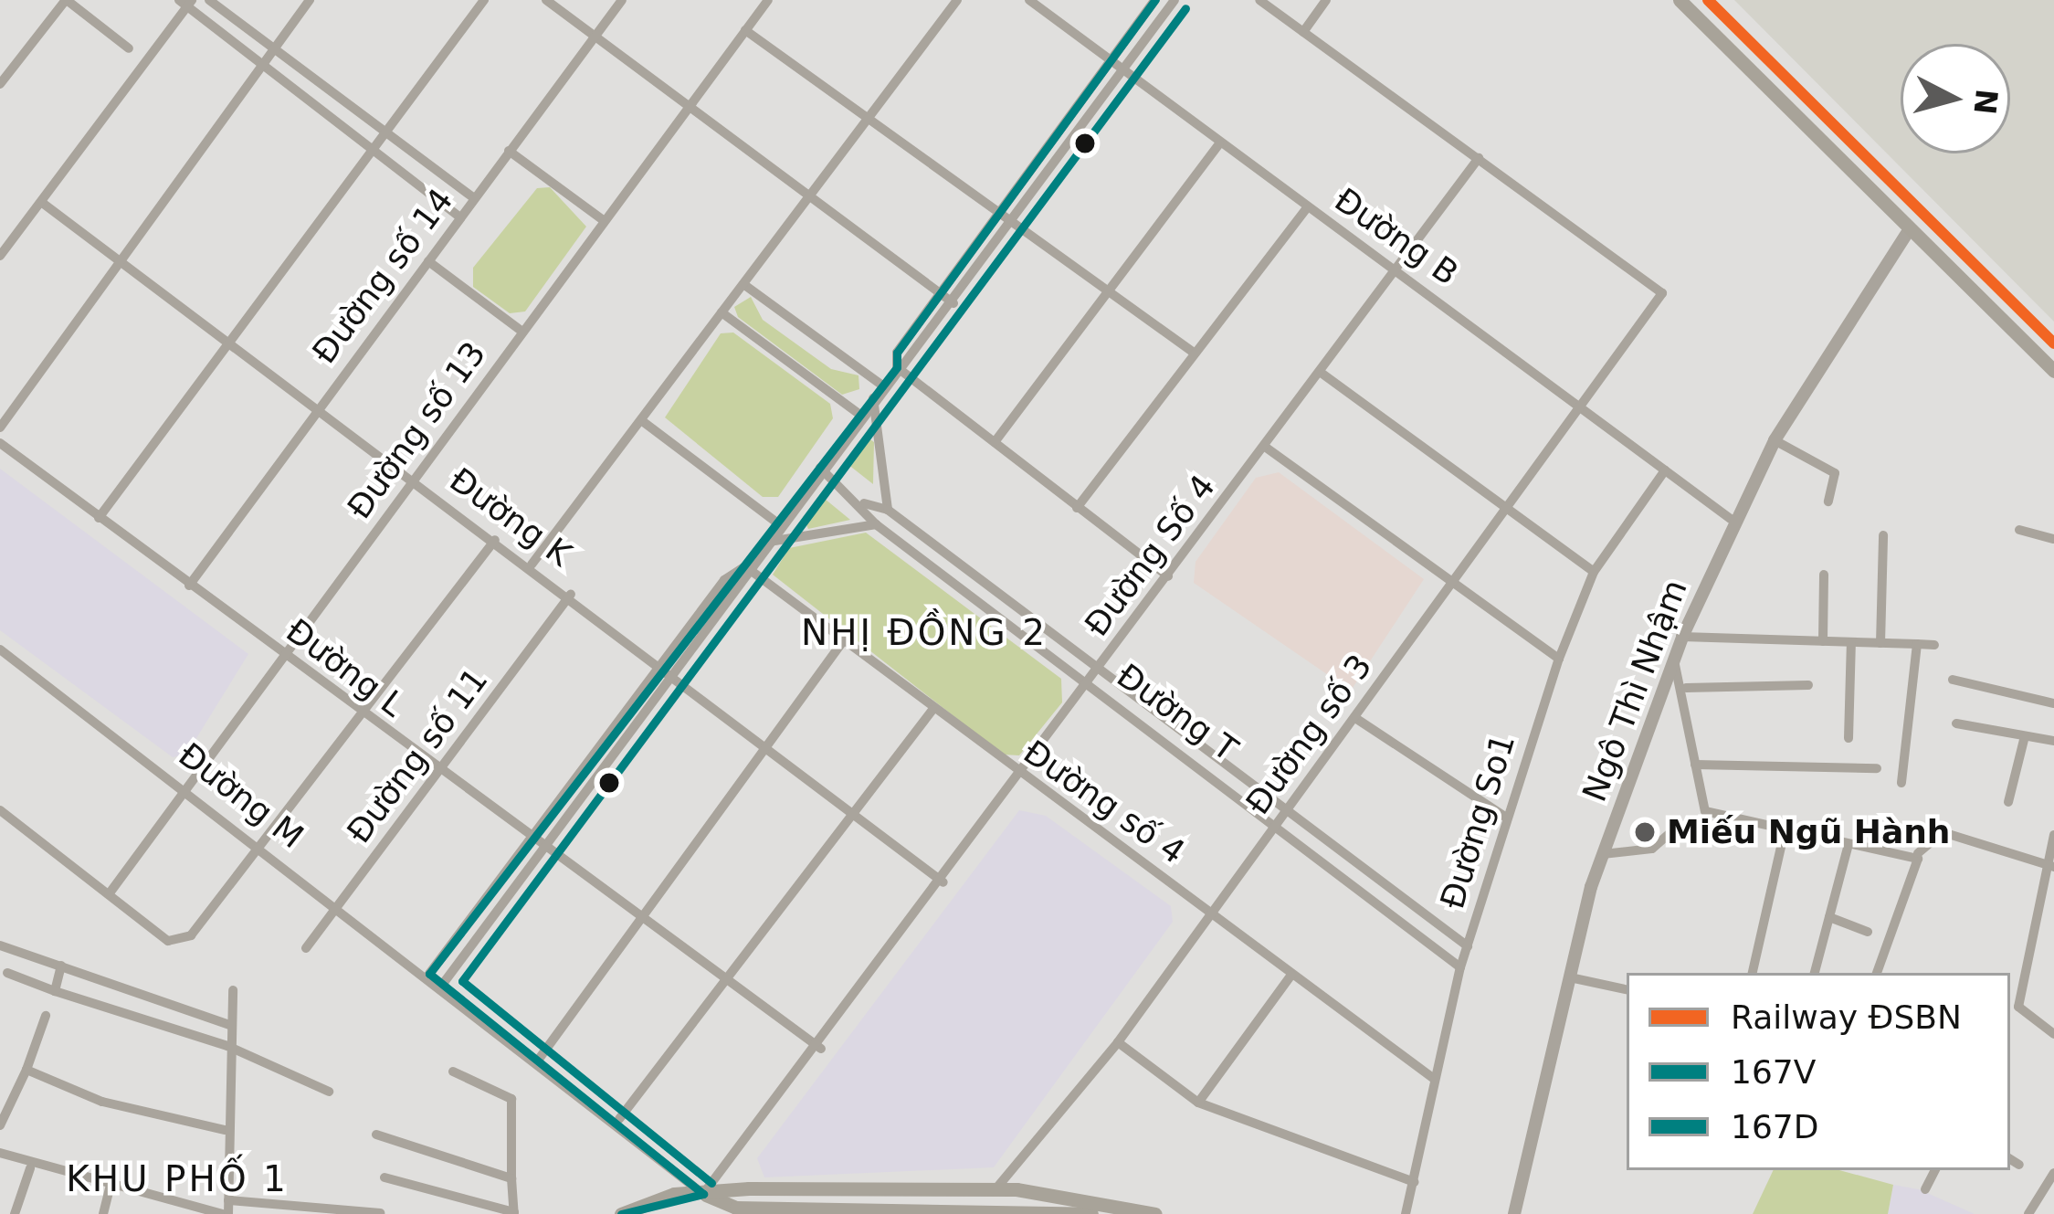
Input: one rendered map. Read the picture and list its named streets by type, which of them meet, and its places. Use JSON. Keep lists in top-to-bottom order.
{
  "streets": {
    "street": [
      "Đường B",
      "Đường số 14",
      "Đường số 13",
      "Đường K",
      "Đường Số 4",
      "Đường L",
      "Ngô Thì Nhậm",
      "Đường T",
      "Đường số 3",
      "Đường số 11",
      "Đường M",
      "Đường số 4",
      "Đường So1"
    ]
  },
  "crossings": [
    ["Đường B", "Đường Số 4"],
    ["Đường B", "Ngô Thì Nhậm"],
    ["Đường B", "Đường số 3"],
    ["Đường B", "Đường So1"],
    ["Đường số 14", "Đường K"],
    ["Đường số 14", "Đường L"],
    ["Đường số 13", "Đường K"],
    ["Đường số 13", "Đường L"],
    ["Đường số 13", "Đường M"],
    ["Đường K", "Đường Số 4"],
    ["Đường K", "Đường số 11"],
    ["Đường Số 4", "Đường L"],
    ["Đường Số 4", "Đường T"],
    ["Đường Số 4", "Đường số 3"],
    ["Đường Số 4", "Đường M"],
    ["Đường Số 4", "Đường số 4"],
    ["Đường L", "Đường số 11"],
    ["Đường T", "Đường số 3"],
    ["Đường T", "Đường So1"],
    ["Đường số 3", "Đường số 4"],
    ["Đường số 11", "Đường M"],
    ["Đường số 4", "Đường So1"]
  ],
  "districts": ["NHỊ ĐỒNG 2", "KHU PHỐ 1"],
  "places": ["Miếu Ngũ Hành"],
  "lines": ["rail line ĐSBN", "transit line 167V", "transit line 167D"],
  "legend": ["Railway ĐSBN", "167V", "167D"],
  "north": "right"
}
